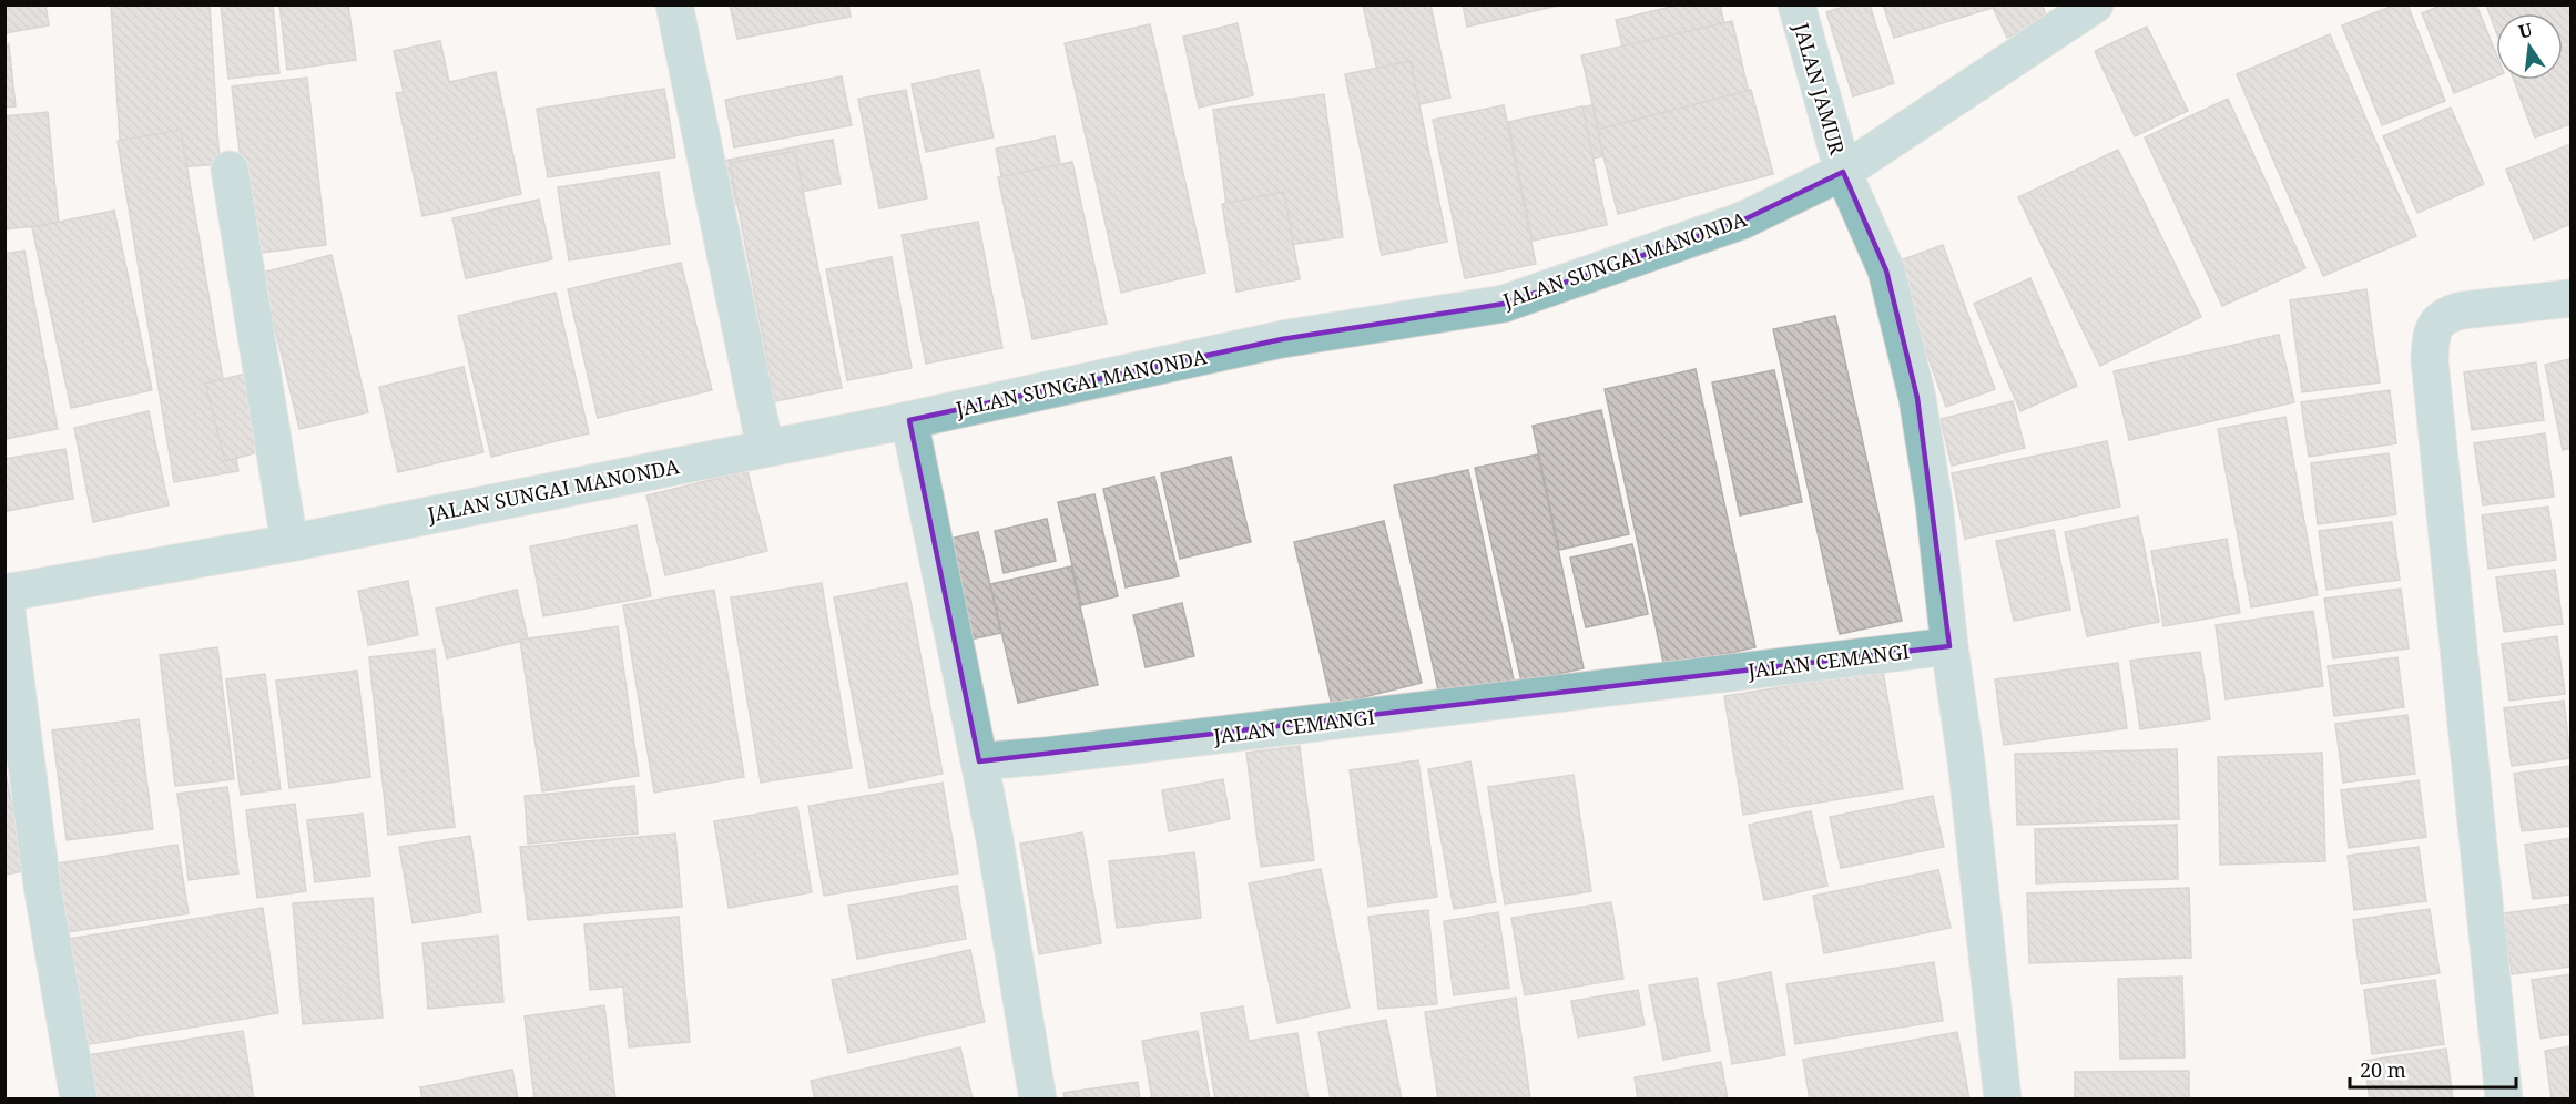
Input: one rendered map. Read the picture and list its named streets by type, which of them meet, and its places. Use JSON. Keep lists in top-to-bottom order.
{
  "streets": {
    "street": ["JALAN JAMUR", "JALAN SUNGAI MANONDA", "JALAN CEMANGI"]
  },
  "crossings": [
    ["JALAN JAMUR", "JALAN SUNGAI MANONDA"]
  ],
  "scale_bar": "20 m",
  "north": "top"
}
